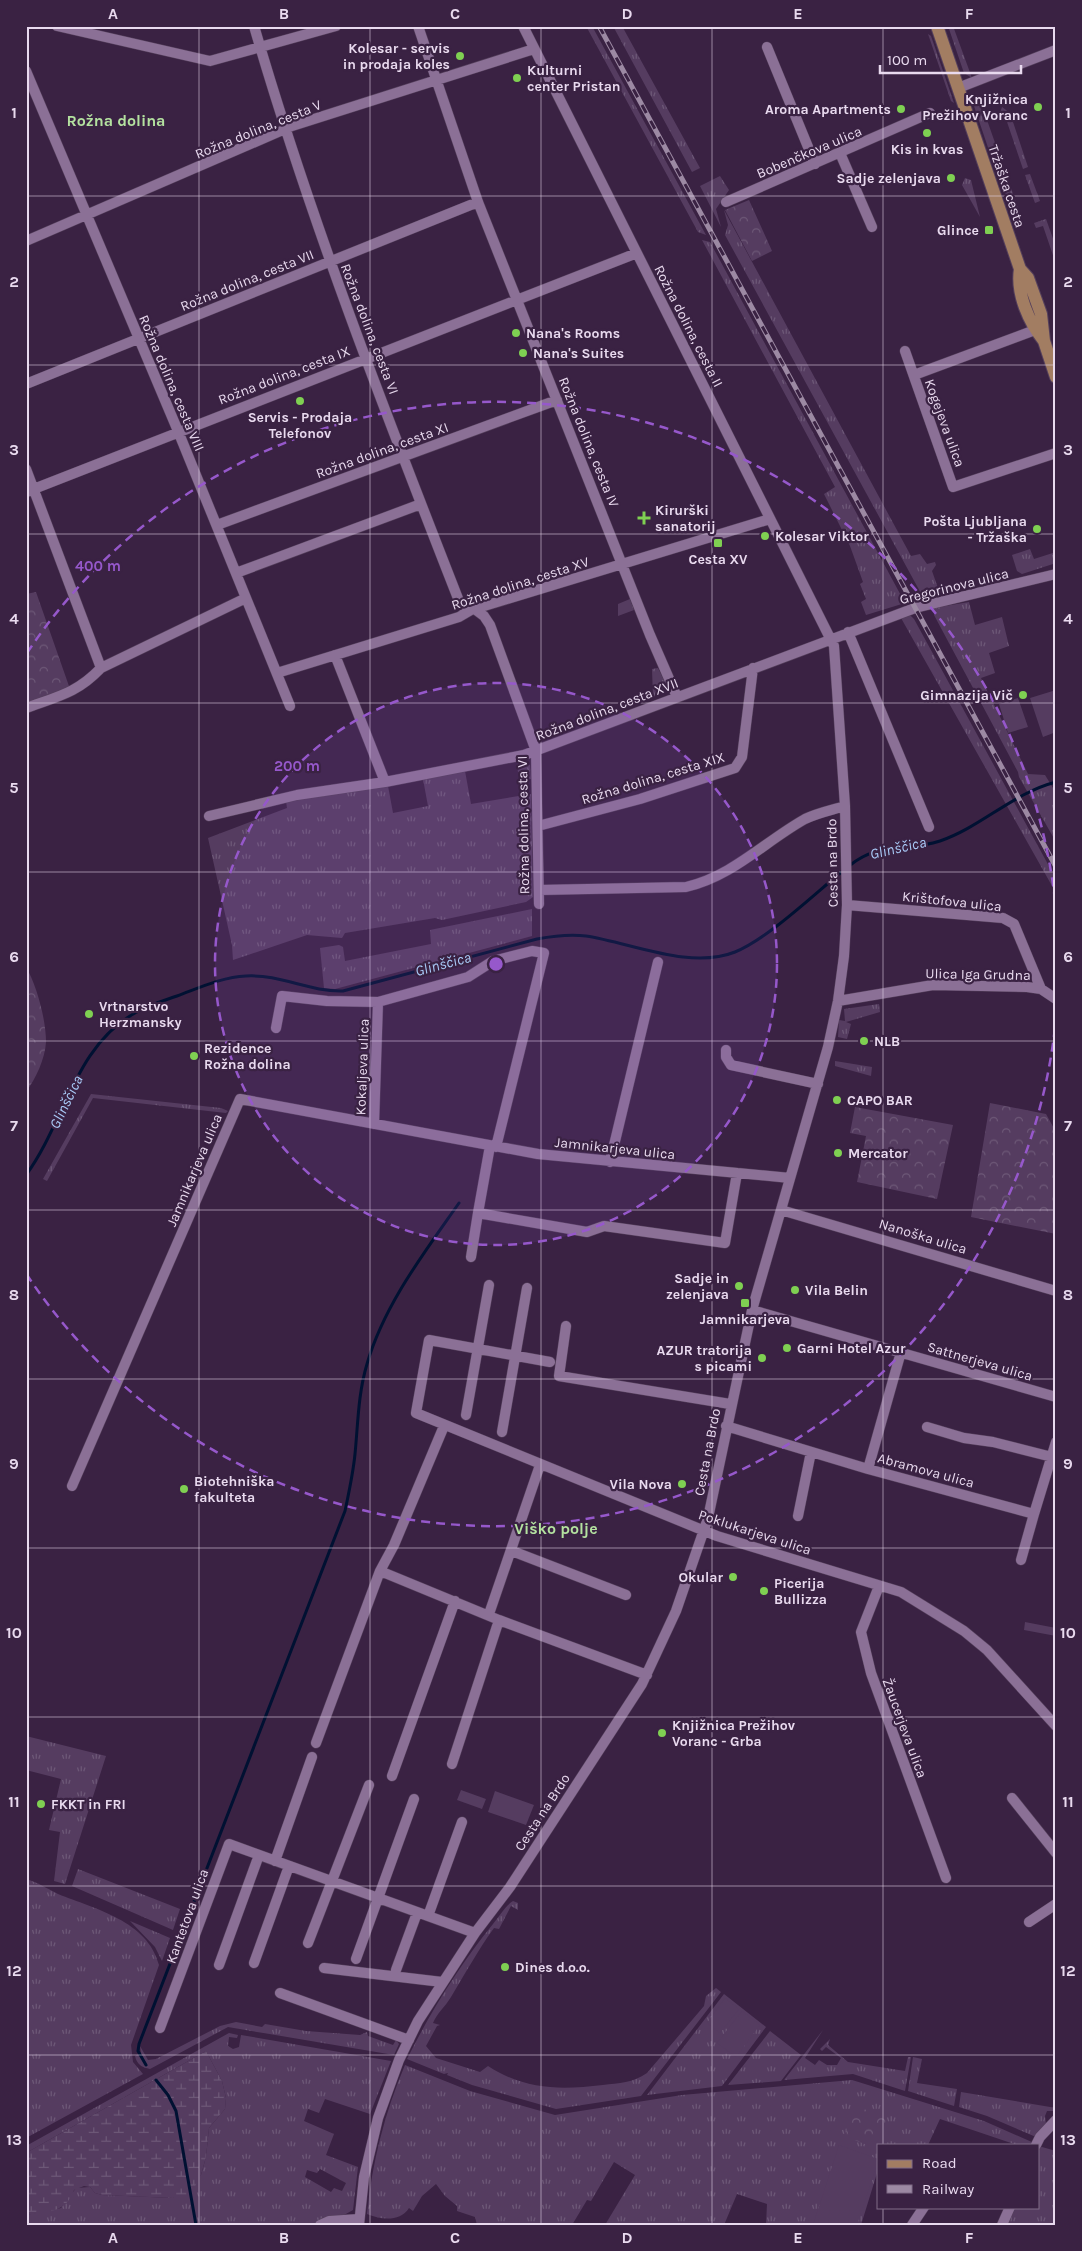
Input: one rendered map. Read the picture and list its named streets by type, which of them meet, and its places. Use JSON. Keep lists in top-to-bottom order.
{
  "streets": {
    "main road": ["Tržaška cesta"],
    "street": [
      "Rožna dolina, cesta V",
      "Bobenčkova ulica",
      "Rožna dolina, cesta VII",
      "Rožna dolina, cesta II",
      "Rožna dolina, cesta VI",
      "Rožna dolina, cesta IX",
      "Rožna dolina, cesta VIII",
      "Kogejeva ulica",
      "Rožna dolina, cesta IV",
      "Rožna dolina, cesta XI",
      "Rožna dolina, cesta XV",
      "Gregorinova ulica",
      "Rožna dolina, cesta XVII",
      "Rožna dolina, cesta XIX",
      "Cesta na Brdo",
      "Krištofova ulica",
      "Ulica Iga Grudna",
      "Kokaljeva ulica",
      "Jamnikarjeva ulica",
      "Nanoška ulica",
      "Sattnerjeva ulica",
      "Abramova ulica",
      "Poklukarjeva ulica",
      "Žaucerjeva ulica",
      "Kantetova ulica"
    ]
  },
  "crossings": [
    ["Rožna dolina, cesta V", "Rožna dolina, cesta II"],
    ["Rožna dolina, cesta V", "Rožna dolina, cesta VI"],
    ["Rožna dolina, cesta V", "Rožna dolina, cesta VIII"],
    ["Rožna dolina, cesta V", "Rožna dolina, cesta IV"],
    ["Rožna dolina, cesta VII", "Rožna dolina, cesta VI"],
    ["Rožna dolina, cesta VII", "Rožna dolina, cesta VIII"],
    ["Rožna dolina, cesta VII", "Rožna dolina, cesta IV"],
    ["Rožna dolina, cesta II", "Rožna dolina, cesta IX"],
    ["Rožna dolina, cesta II", "Rožna dolina, cesta XV"],
    ["Rožna dolina, cesta II", "Gregorinova ulica"],
    ["Rožna dolina, cesta II", "Rožna dolina, cesta XVII"],
    ["Rožna dolina, cesta II", "Cesta na Brdo"],
    ["Rožna dolina, cesta VI", "Rožna dolina, cesta IX"],
    ["Rožna dolina, cesta VI", "Rožna dolina, cesta XI"],
    ["Rožna dolina, cesta VI", "Rožna dolina, cesta XV"],
    ["Rožna dolina, cesta VI", "Rožna dolina, cesta XVII"],
    ["Rožna dolina, cesta VI", "Rožna dolina, cesta XIX"],
    ["Rožna dolina, cesta IX", "Rožna dolina, cesta VIII"],
    ["Rožna dolina, cesta IX", "Rožna dolina, cesta IV"],
    ["Rožna dolina, cesta VIII", "Rožna dolina, cesta XI"],
    ["Rožna dolina, cesta VIII", "Rožna dolina, cesta XV"],
    ["Rožna dolina, cesta IV", "Rožna dolina, cesta XI"],
    ["Rožna dolina, cesta IV", "Rožna dolina, cesta XV"],
    ["Rožna dolina, cesta IV", "Rožna dolina, cesta XVII"],
    ["Gregorinova ulica", "Rožna dolina, cesta XVII"],
    ["Gregorinova ulica", "Cesta na Brdo"],
    ["Rožna dolina, cesta XVII", "Rožna dolina, cesta XIX"],
    ["Rožna dolina, cesta XVII", "Cesta na Brdo"],
    ["Cesta na Brdo", "Krištofova ulica"],
    ["Cesta na Brdo", "Ulica Iga Grudna"],
    ["Cesta na Brdo", "Jamnikarjeva ulica"],
    ["Cesta na Brdo", "Nanoška ulica"],
    ["Cesta na Brdo", "Sattnerjeva ulica"],
    ["Cesta na Brdo", "Abramova ulica"],
    ["Cesta na Brdo", "Poklukarjeva ulica"],
    ["Cesta na Brdo", "Kantetova ulica"],
    ["Krištofova ulica", "Ulica Iga Grudna"],
    ["Kokaljeva ulica", "Jamnikarjeva ulica"],
    ["Poklukarjeva ulica", "Žaucerjeva ulica"]
  ],
  "districts": ["Rožna dolina", "Viško polje"],
  "water": ["Glinščica"],
  "places": {
    "other": [
      "Kolesar - servis in prodaja koles",
      "Kulturni center Pristan",
      "Knjižnica Prežihov Voranc",
      "Aroma Apartments",
      "Kis in kvas",
      "Sadje zelenjava",
      "Nana's Rooms",
      "Nana's Suites",
      "Servis - Prodaja Telefonov",
      "Pošta Ljubljana - Tržaška",
      "Kolesar Viktor",
      "Gimnazija Vič",
      "Vrtnarstvo Herzmansky",
      "NLB",
      "Rezidence Rožna dolina",
      "CAPO BAR",
      "Mercator",
      "Sadje in zelenjava",
      "Vila Belin",
      "Garni Hotel Azur",
      "AZUR tratorija s picami",
      "Vila Nova",
      "Biotehniška fakulteta",
      "Okular",
      "Picerija Bullizza",
      "Knjižnica Prežihov Voranc - Grba",
      "FKKT in FRI",
      "Dines d.o.o."
    ],
    "transit": ["Glince", "Cesta XV", "Jamnikarjeva"],
    "health": ["Kirurški sanatorij"]
  },
  "legend": ["Road", "Railway"],
  "scale_bar": "100 m",
  "grid": {
    "columns": [
      "A",
      "B",
      "C",
      "D",
      "E",
      "F"
    ],
    "rows": [
      "1",
      "2",
      "3",
      "4",
      "5",
      "6",
      "7",
      "8",
      "9",
      "10",
      "11",
      "12",
      "13"
    ]
  },
  "rings": ["400 m", "200 m"]
}
